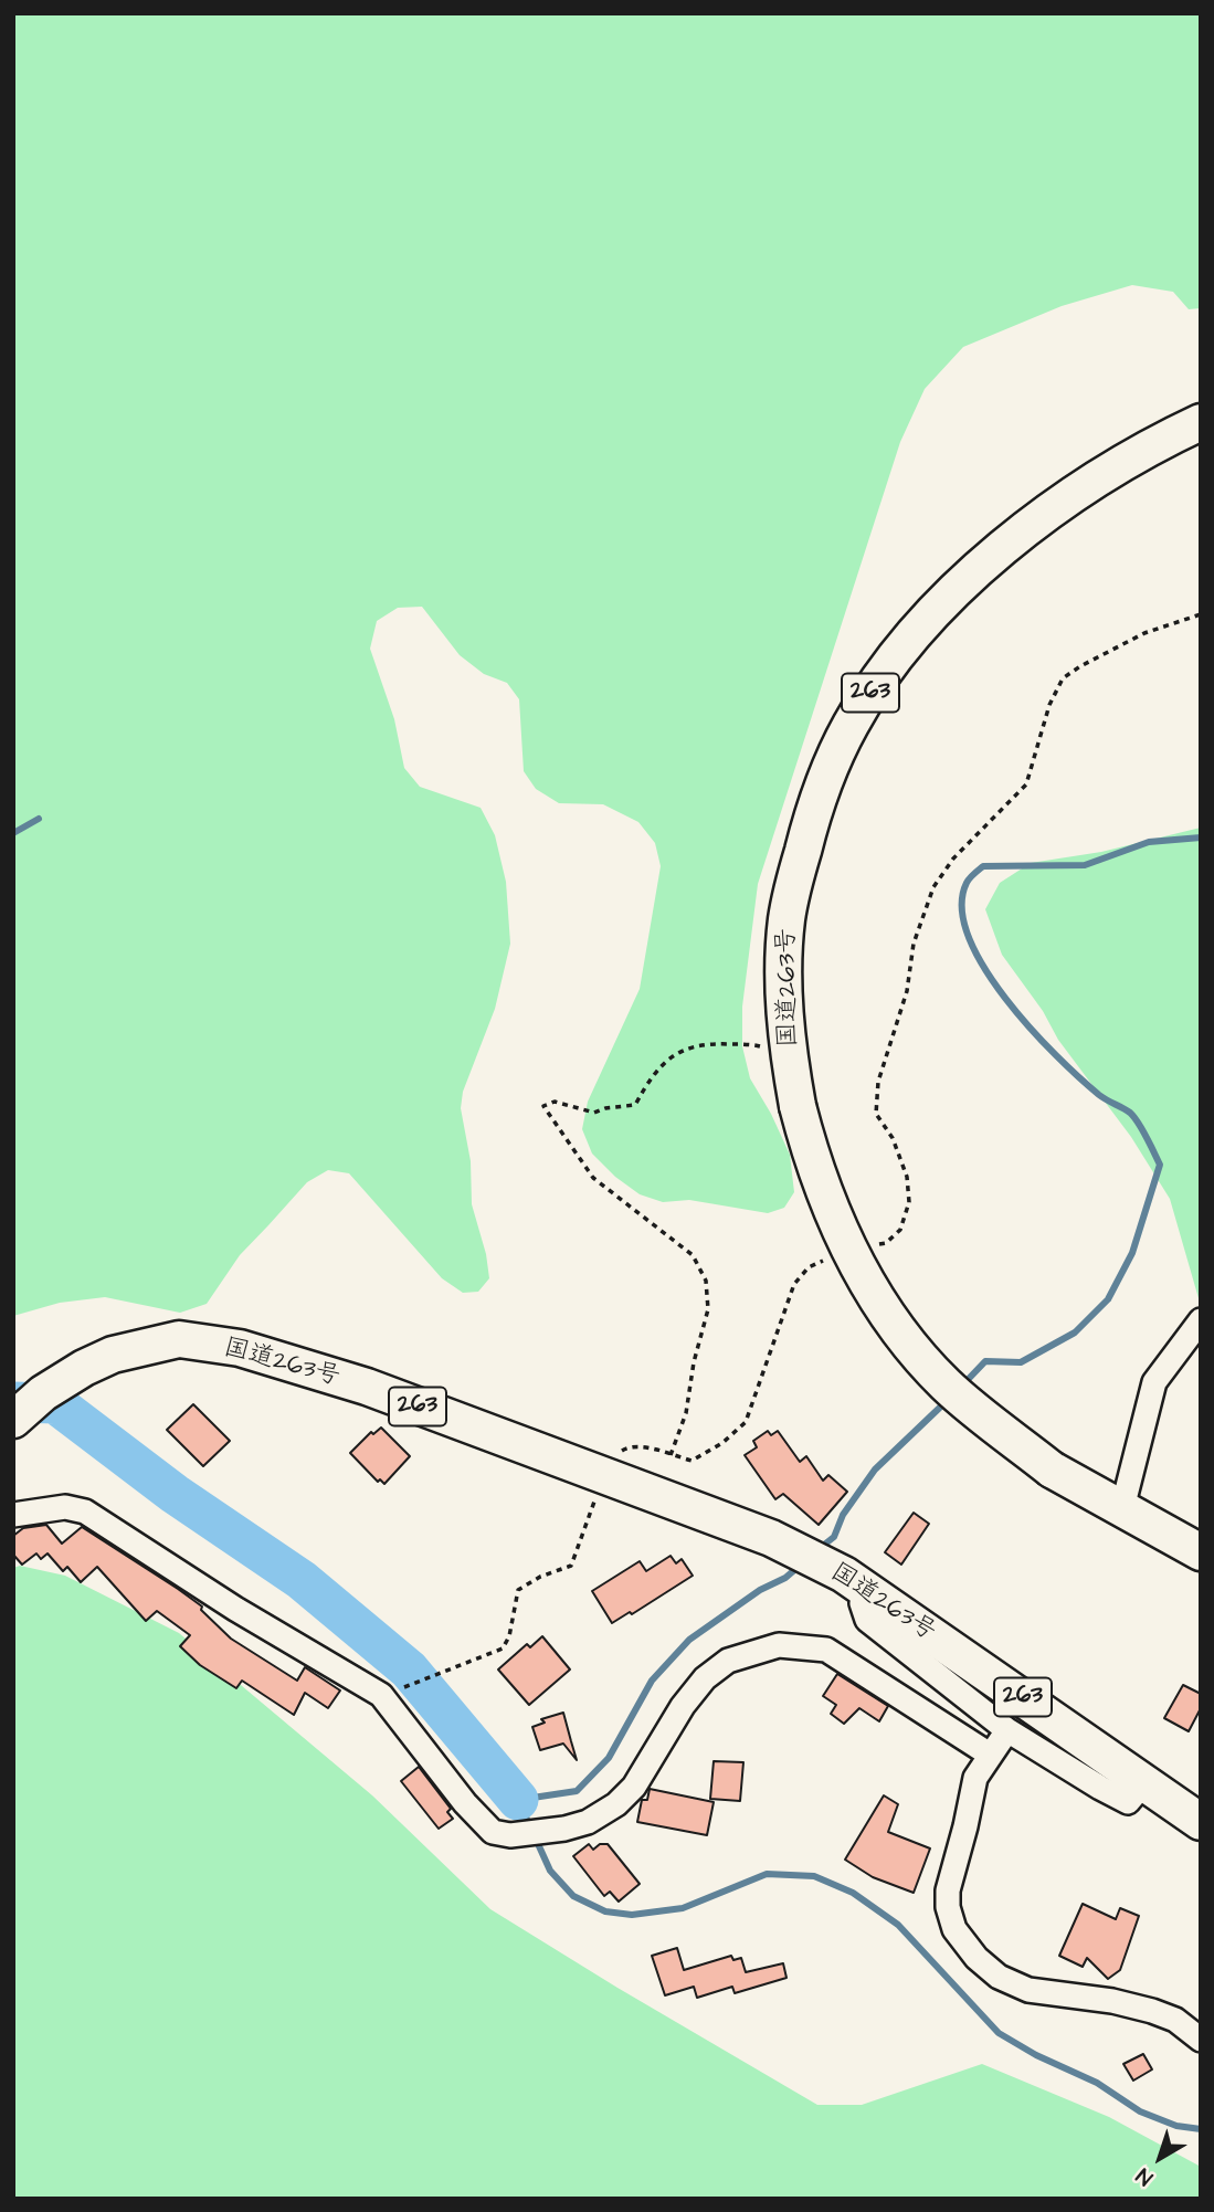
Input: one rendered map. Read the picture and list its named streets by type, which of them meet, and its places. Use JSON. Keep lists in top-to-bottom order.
{
  "streets": {
    "highway": ["263", "国道263号"]
  },
  "north": "bottom left"
}
